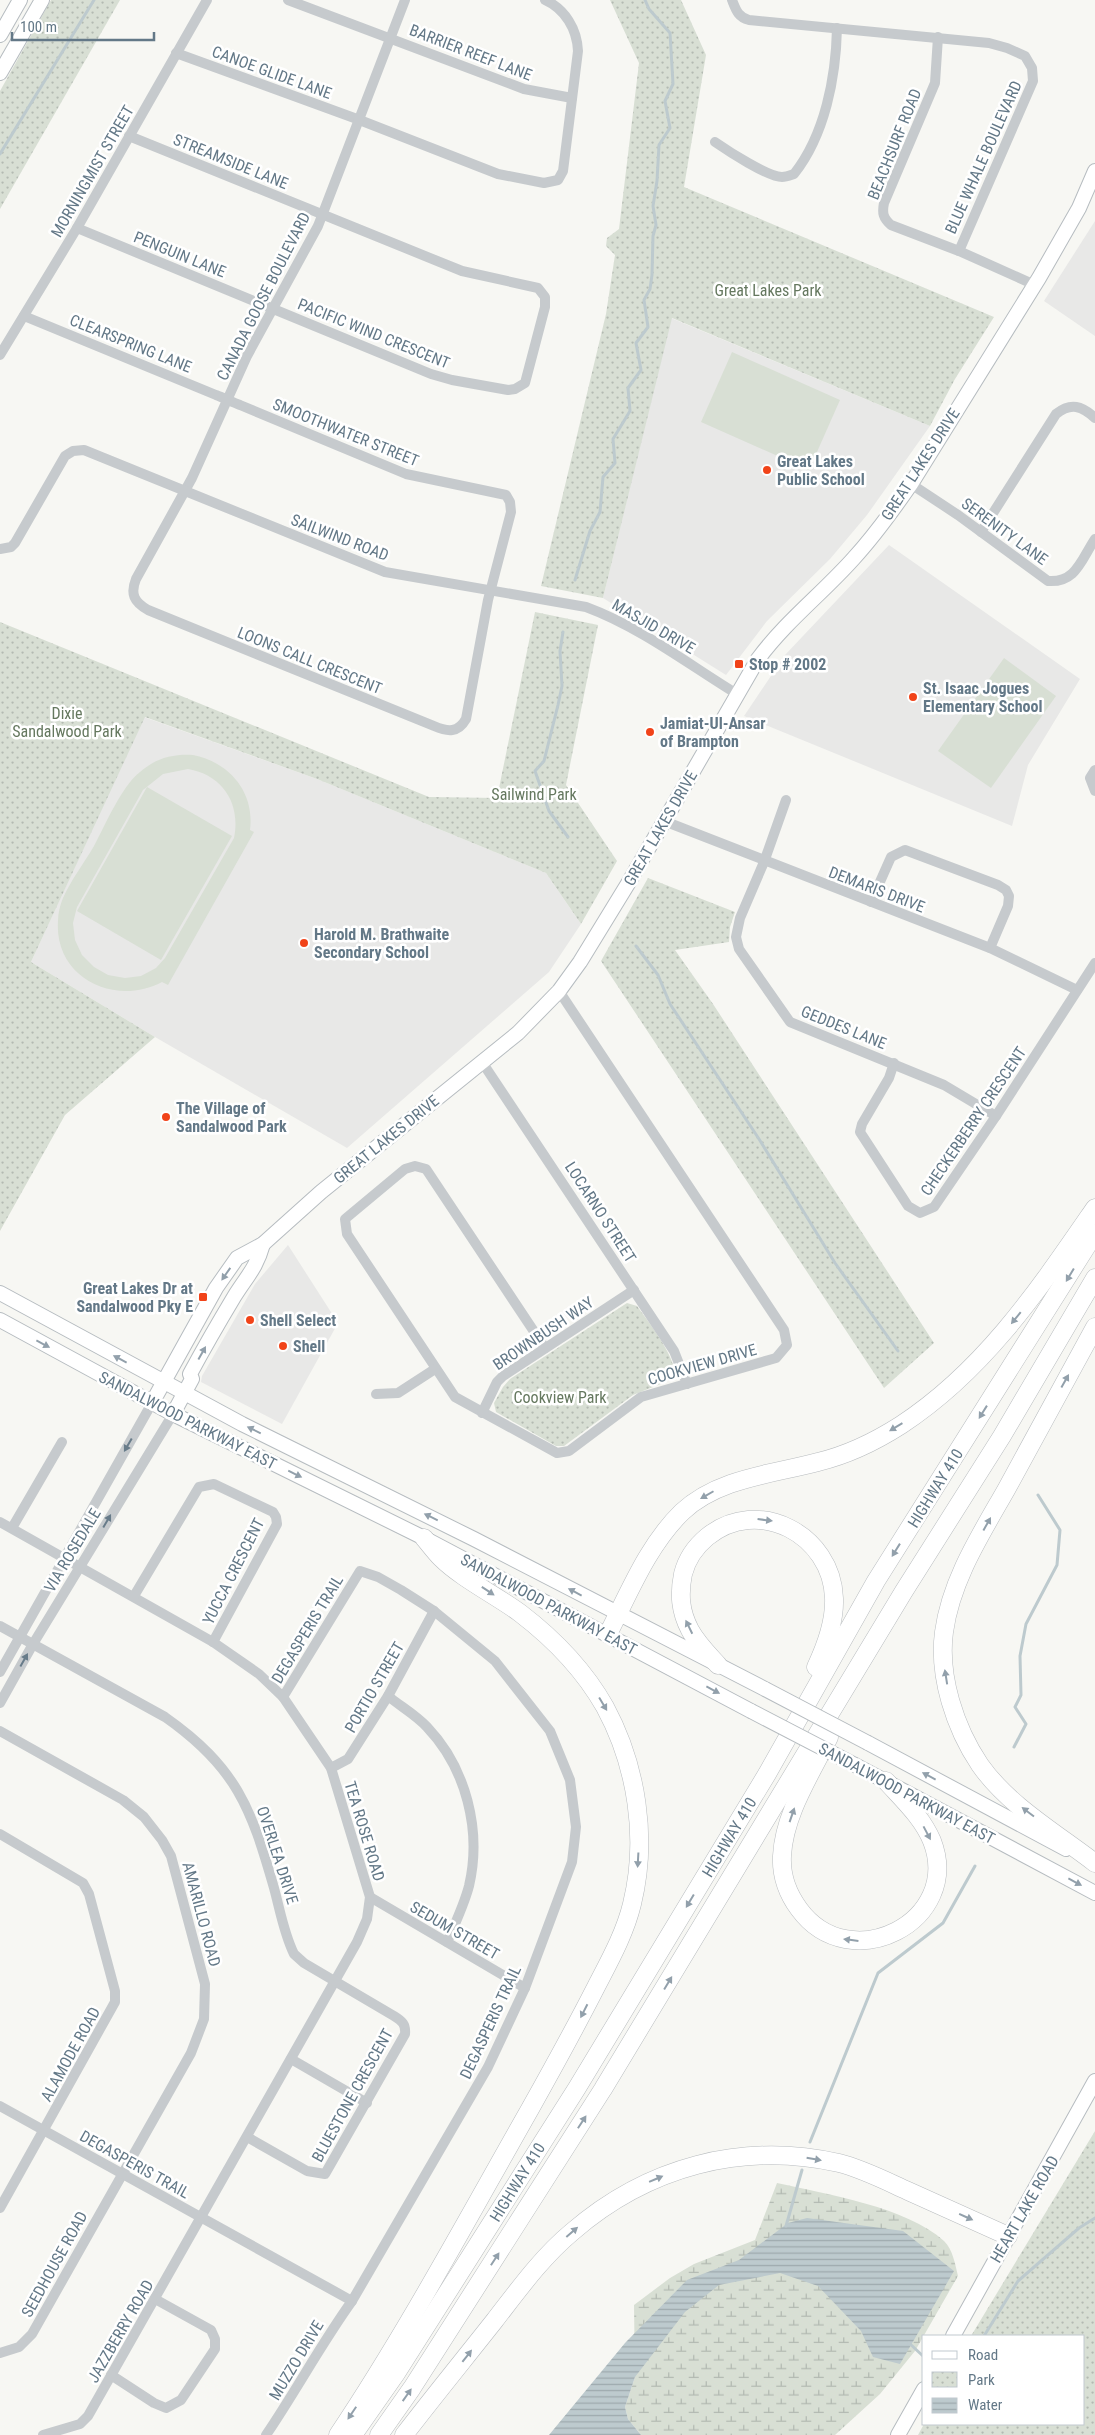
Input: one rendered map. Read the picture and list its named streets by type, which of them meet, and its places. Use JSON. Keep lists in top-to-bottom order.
{
  "streets": {
    "highway": ["HIGHWAY 410"],
    "main road": ["GREAT LAKES DRIVE", "SANDALWOOD PARKWAY EAST", "HEART LAKE ROAD"],
    "street": [
      "BARRIER REEF LANE",
      "CANOE GLIDE LANE",
      "BEACHSURF ROAD",
      "BLUE WHALE BOULEVARD",
      "STREAMSIDE LANE",
      "MORNINGMIST STREET",
      "PENGUIN LANE",
      "CANADA GOOSE BOULEVARD",
      "PACIFIC WIND CRESCENT",
      "CLEARSPRING LANE",
      "SMOOTHWATER STREET",
      "SERENITY LANE",
      "SAILWIND ROAD",
      "MASJID DRIVE",
      "LOONS CALL CRESCENT",
      "DEMARIS DRIVE",
      "GEDDES LANE",
      "CHECKERBERRY CRESCENT",
      "LOCARNO STREET",
      "BROWNBUSH WAY",
      "COOKVIEW DRIVE",
      "VIA ROSEDALE",
      "YUCCA CRESCENT",
      "DEGASPERIS TRAIL",
      "PORTIO STREET",
      "TEA ROSE ROAD",
      "OVERLEA DRIVE",
      "AMARILLO ROAD",
      "SEDUM STREET",
      "ALAMODE ROAD",
      "BLUESTONE CRESCENT",
      "SEEDHOUSE ROAD",
      "JAZZBERRY ROAD",
      "MUZZO DRIVE"
    ]
  },
  "crossings": [
    ["BARRIER REEF LANE", "CANOE GLIDE LANE"],
    ["BARRIER REEF LANE", "CANADA GOOSE BOULEVARD"],
    ["CANOE GLIDE LANE", "MORNINGMIST STREET"],
    ["CANOE GLIDE LANE", "CANADA GOOSE BOULEVARD"],
    ["BEACHSURF ROAD", "BLUE WHALE BOULEVARD"],
    ["BEACHSURF ROAD", "GREAT LAKES DRIVE"],
    ["STREAMSIDE LANE", "MORNINGMIST STREET"],
    ["STREAMSIDE LANE", "CANADA GOOSE BOULEVARD"],
    ["STREAMSIDE LANE", "PACIFIC WIND CRESCENT"],
    ["MORNINGMIST STREET", "PENGUIN LANE"],
    ["MORNINGMIST STREET", "CLEARSPRING LANE"],
    ["PENGUIN LANE", "CANADA GOOSE BOULEVARD"],
    ["PENGUIN LANE", "PACIFIC WIND CRESCENT"],
    ["CANADA GOOSE BOULEVARD", "PACIFIC WIND CRESCENT"],
    ["CANADA GOOSE BOULEVARD", "CLEARSPRING LANE"],
    ["CANADA GOOSE BOULEVARD", "SMOOTHWATER STREET"],
    ["CANADA GOOSE BOULEVARD", "SAILWIND ROAD"],
    ["CANADA GOOSE BOULEVARD", "LOONS CALL CRESCENT"],
    ["CLEARSPRING LANE", "SMOOTHWATER STREET"],
    ["SMOOTHWATER STREET", "SAILWIND ROAD"],
    ["SMOOTHWATER STREET", "MASJID DRIVE"],
    ["SMOOTHWATER STREET", "LOONS CALL CRESCENT"],
    ["GREAT LAKES DRIVE", "SERENITY LANE"],
    ["GREAT LAKES DRIVE", "MASJID DRIVE"],
    ["GREAT LAKES DRIVE", "DEMARIS DRIVE"],
    ["GREAT LAKES DRIVE", "LOCARNO STREET"],
    ["GREAT LAKES DRIVE", "COOKVIEW DRIVE"],
    ["GREAT LAKES DRIVE", "SANDALWOOD PARKWAY EAST"],
    ["GREAT LAKES DRIVE", "VIA ROSEDALE"],
    ["SAILWIND ROAD", "MASJID DRIVE"],
    ["SAILWIND ROAD", "LOONS CALL CRESCENT"],
    ["MASJID DRIVE", "LOONS CALL CRESCENT"],
    ["DEMARIS DRIVE", "GEDDES LANE"],
    ["DEMARIS DRIVE", "CHECKERBERRY CRESCENT"],
    ["GEDDES LANE", "CHECKERBERRY CRESCENT"],
    ["LOCARNO STREET", "BROWNBUSH WAY"],
    ["LOCARNO STREET", "COOKVIEW DRIVE"],
    ["BROWNBUSH WAY", "COOKVIEW DRIVE"],
    ["SANDALWOOD PARKWAY EAST", "VIA ROSEDALE"],
    ["VIA ROSEDALE", "TEA ROSE ROAD"],
    ["VIA ROSEDALE", "OVERLEA DRIVE"],
    ["YUCCA CRESCENT", "TEA ROSE ROAD"],
    ["DEGASPERIS TRAIL", "PORTIO STREET"],
    ["DEGASPERIS TRAIL", "TEA ROSE ROAD"],
    ["DEGASPERIS TRAIL", "AMARILLO ROAD"],
    ["DEGASPERIS TRAIL", "SEDUM STREET"],
    ["DEGASPERIS TRAIL", "ALAMODE ROAD"],
    ["DEGASPERIS TRAIL", "SEEDHOUSE ROAD"],
    ["DEGASPERIS TRAIL", "JAZZBERRY ROAD"],
    ["DEGASPERIS TRAIL", "MUZZO DRIVE"],
    ["PORTIO STREET", "TEA ROSE ROAD"],
    ["TEA ROSE ROAD", "OVERLEA DRIVE"],
    ["TEA ROSE ROAD", "SEDUM STREET"],
    ["TEA ROSE ROAD", "BLUESTONE CRESCENT"],
    ["TEA ROSE ROAD", "JAZZBERRY ROAD"],
    ["OVERLEA DRIVE", "BLUESTONE CRESCENT"],
    ["AMARILLO ROAD", "SEEDHOUSE ROAD"]
  ],
  "parks": [
    "Great Lakes Park",
    "Dixie Sandalwood Park",
    "Sailwind Park",
    "Cookview Park"
  ],
  "places": {
    "other": [
      "Great Lakes Public School",
      "St. Isaac Jogues Elementary School",
      "Jamiat-Ul-Ansar of Brampton",
      "Harold M. Brathwaite Secondary School",
      "The Village of Sandalwood Park",
      "Shell Select",
      "Shell"
    ],
    "transit": ["Stop # 2002", "Great Lakes Dr at Sandalwood Pky E"]
  },
  "legend": ["Road", "Park", "Water"],
  "scale_bar": "100 m"
}
